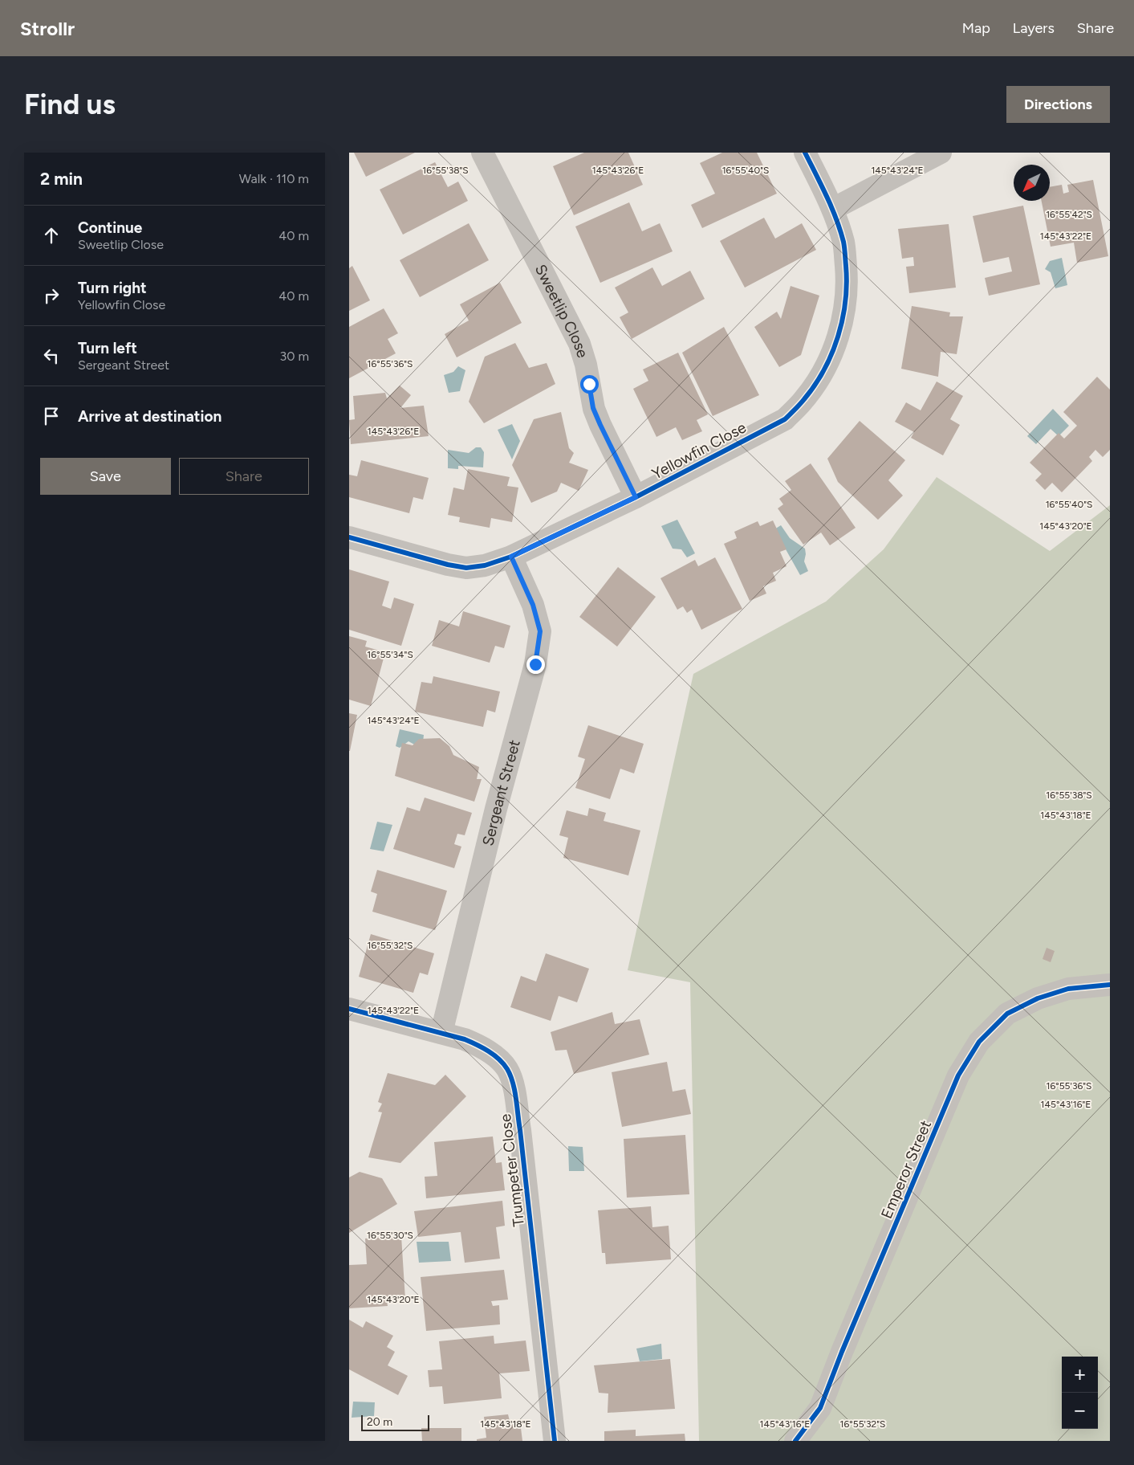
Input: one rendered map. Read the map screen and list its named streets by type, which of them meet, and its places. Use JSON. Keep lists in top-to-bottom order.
{
  "streets": {
    "street": [
      "Sweetlip Close",
      "Yellowfin Close",
      "Sergeant Street",
      "Emperor Street",
      "Trumpeter Close"
    ]
  },
  "crossings": [
    ["Sweetlip Close", "Yellowfin Close"],
    ["Yellowfin Close", "Sergeant Street"],
    ["Sergeant Street", "Trumpeter Close"]
  ],
  "scale_bar": "20 m",
  "north": "bottom left",
  "page": {
    "header": "Strollr",
    "nav": ["Map", "Layers", "Share"],
    "buttons": [
      "Directions",
      ["Save", "Share"]
    ],
    "title": "Find us",
    "heading": ["2 min", "Walk · 110 m"],
    "list": [
      ["Continue", "Sweetlip Close", "40 m"],
      ["Turn right", "Yellowfin Close", "40 m"],
      ["Turn left", "Sergeant Street", "30 m"],
      "Arrive at destination"
    ],
    "map_buttons": ["+", "−"],
    "scale": "20 m"
  },
  "coordinates": [
    "16°55'38\"S",
    "16°55'40\"S",
    "145°43'24\"E",
    "145°43'26\"E",
    "16°55'42\"S",
    "145°43'22\"E",
    "16°55'36\"S",
    "145°43'20\"E",
    "16°55'34\"S",
    "145°43'18\"E",
    "16°55'32\"S",
    "145°43'16\"E",
    "16°55'30\"S"
  ]
}
